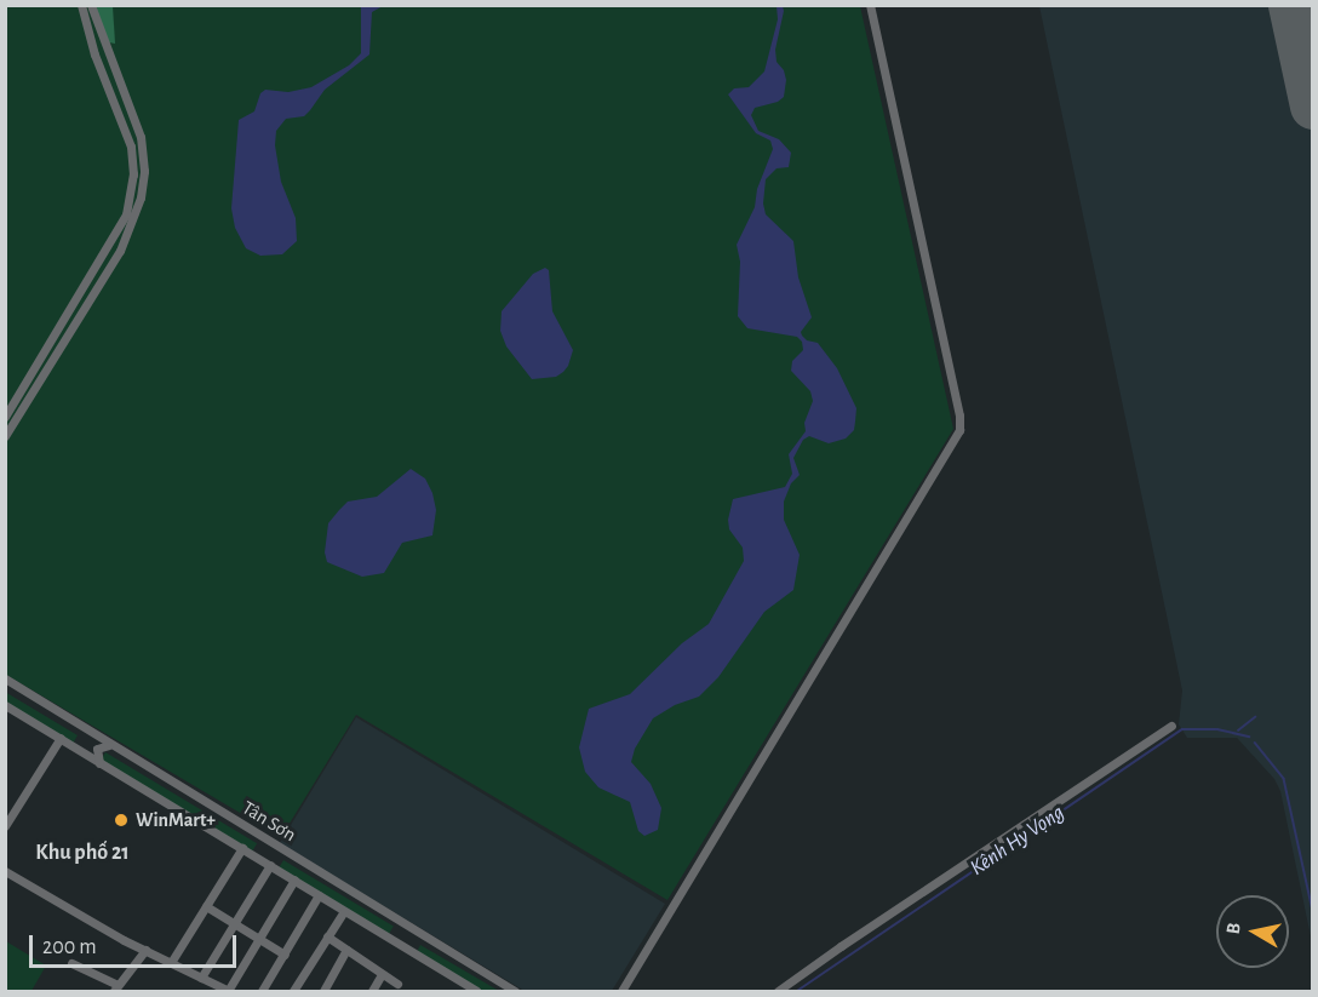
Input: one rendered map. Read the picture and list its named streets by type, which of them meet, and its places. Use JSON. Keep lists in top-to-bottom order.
{
  "streets": {
    "street": ["Tân Sơn"]
  },
  "districts": ["Khu phố 21"],
  "water": ["Kênh Hy Vọng"],
  "places": ["WinMart+"],
  "scale_bar": "200 m",
  "north": "left"
}
